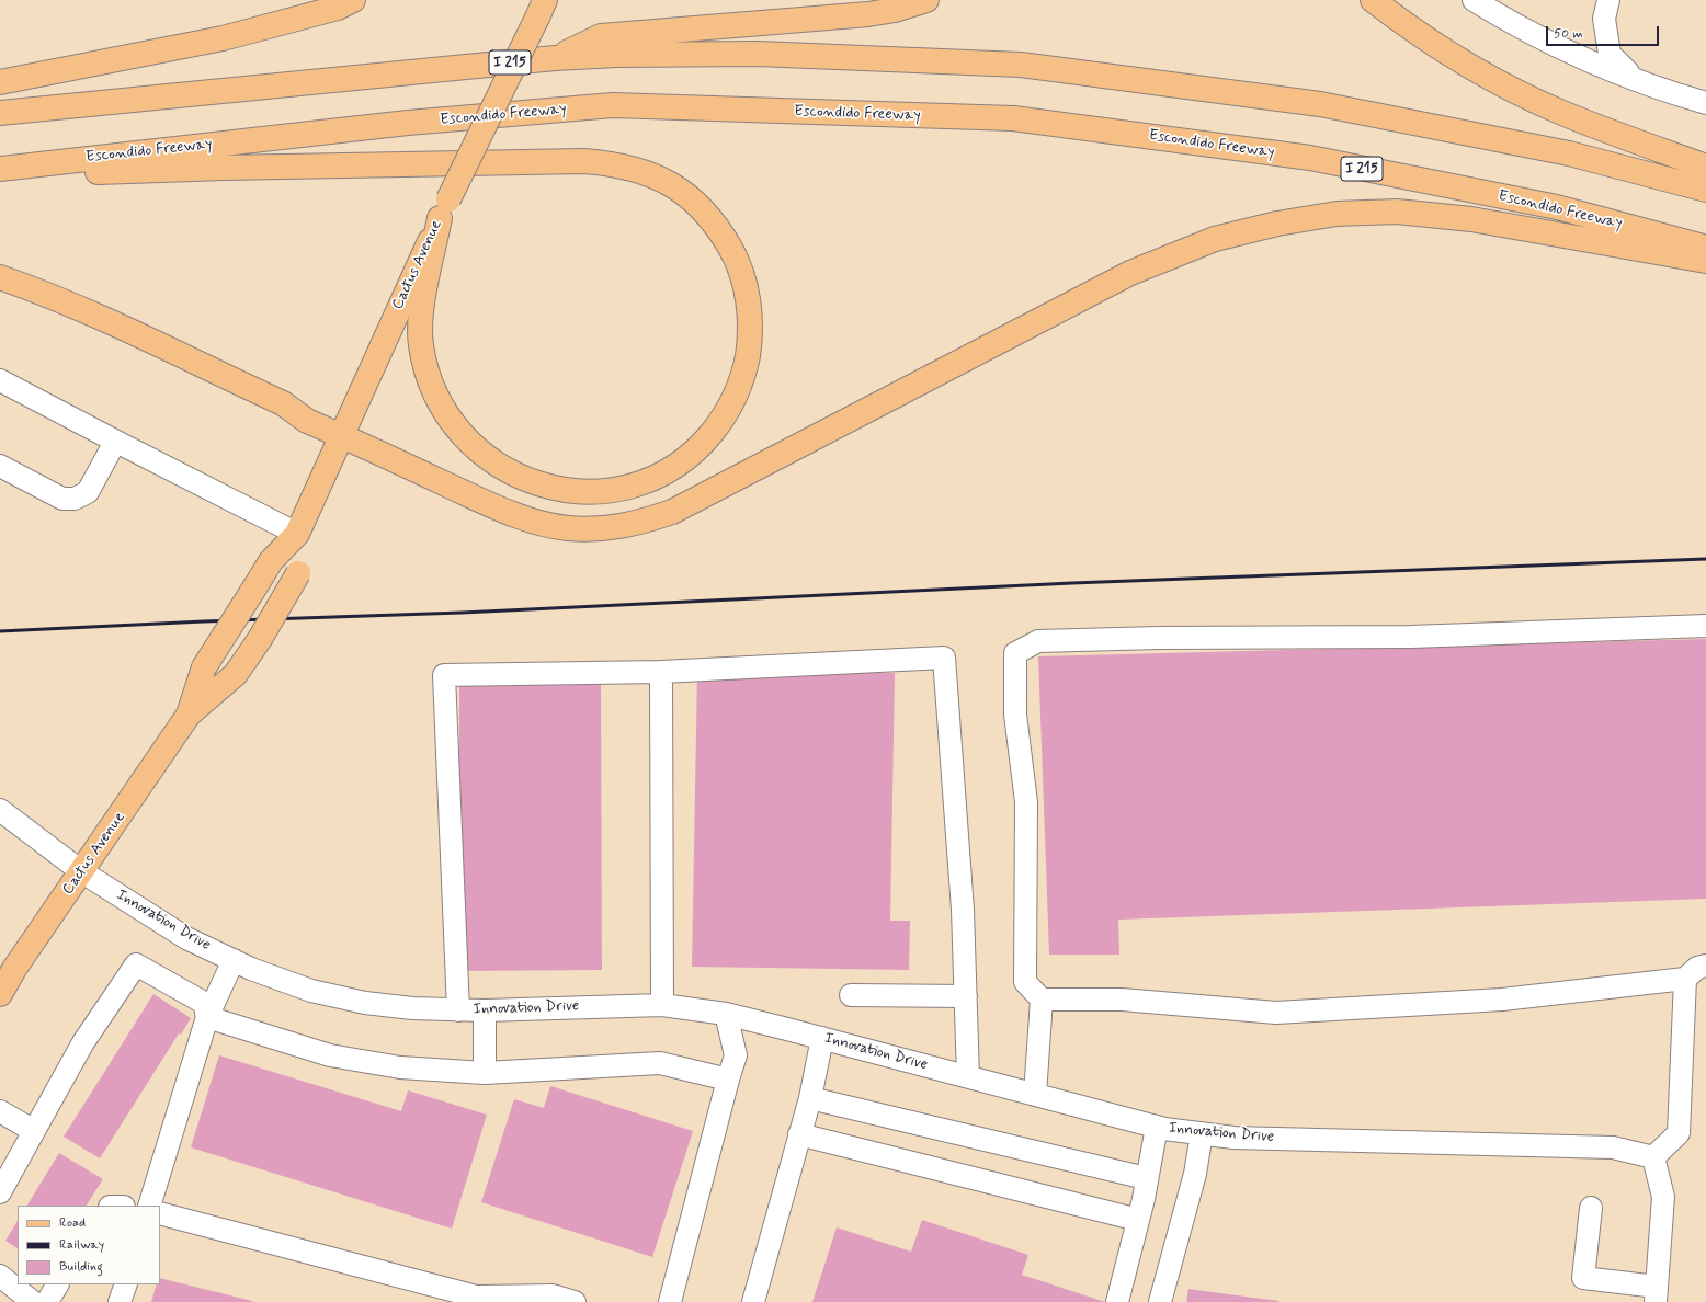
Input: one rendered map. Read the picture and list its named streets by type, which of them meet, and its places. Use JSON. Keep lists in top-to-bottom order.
{
  "streets": {
    "main road": ["I 215", "Escondido Freeway", "Cactus Avenue"],
    "street": ["Innovation Drive"]
  },
  "crossings": [
    ["Cactus Avenue", "Innovation Drive"]
  ],
  "legend": ["Road", "Railway", "Building"],
  "scale_bar": "50 m"
}
